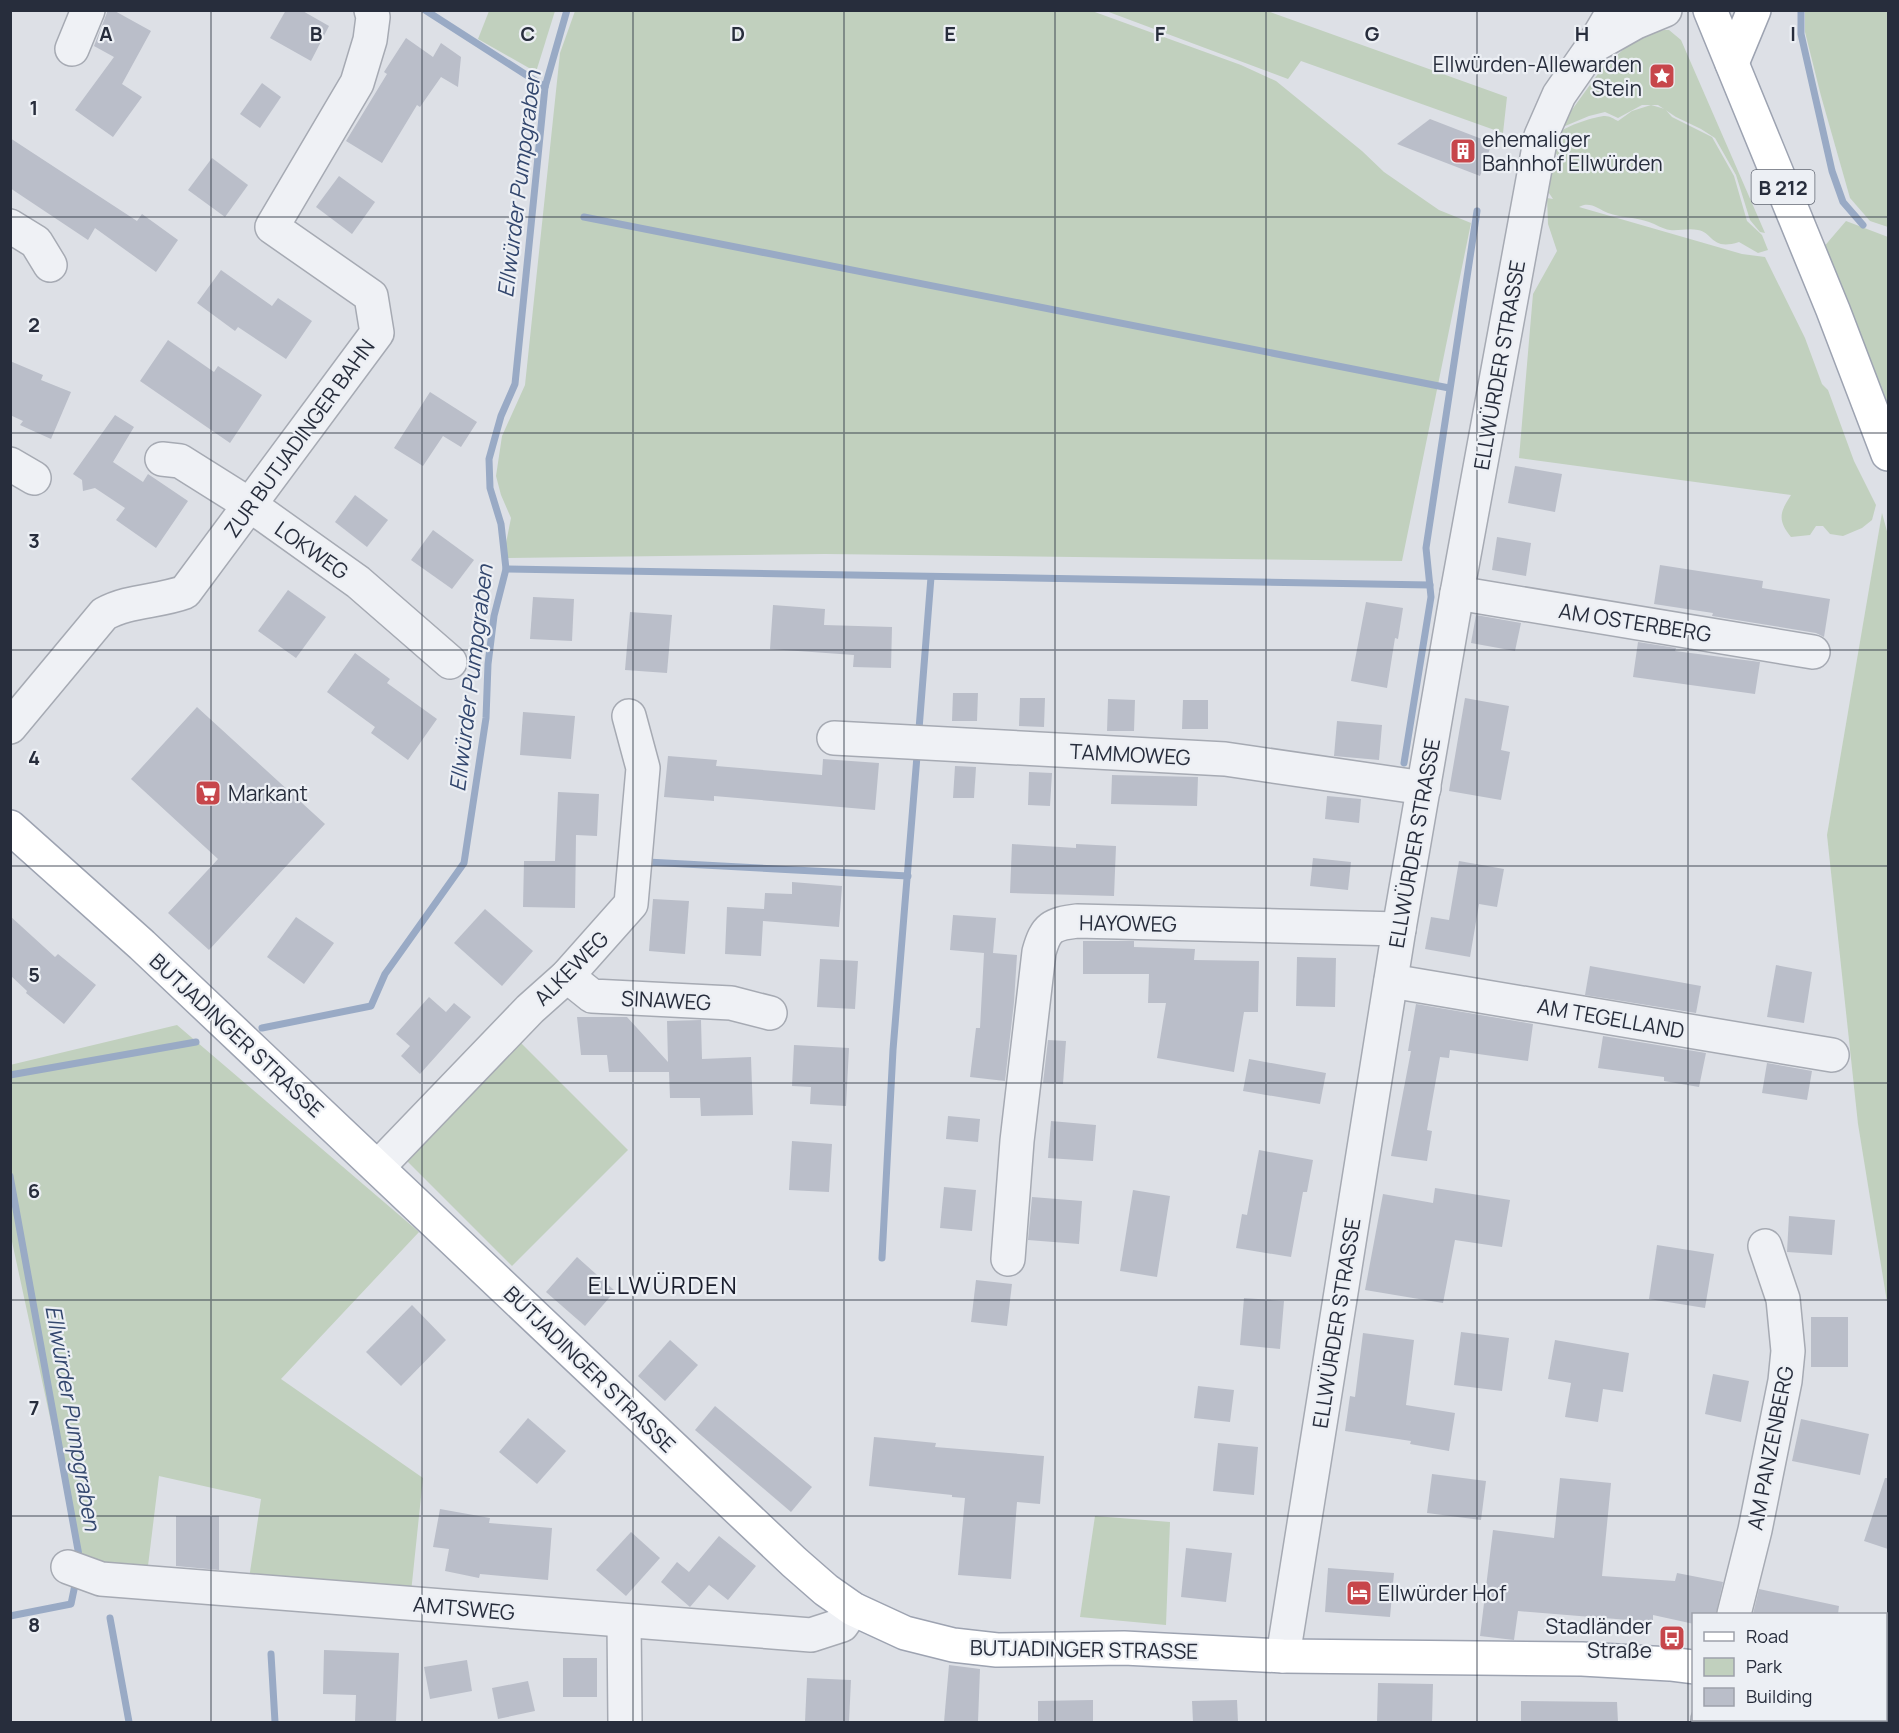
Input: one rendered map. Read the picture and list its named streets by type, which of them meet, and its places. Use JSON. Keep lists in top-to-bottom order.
{
  "streets": {
    "main road": ["B 212", "BUTJADINGER STRASSE"],
    "street": [
      "ELLWÜRDER STRASSE",
      "ZUR BUTJADINGER BAHN",
      "LOKWEG",
      "AM OSTERBERG",
      "TAMMOWEG",
      "HAYOWEG",
      "ALKEWEG",
      "SINAWEG",
      "AM TEGELLAND",
      "AM PANZENBERG",
      "AMTSWEG"
    ]
  },
  "crossings": [
    ["ELLWÜRDER STRASSE", "AM OSTERBERG"],
    ["ELLWÜRDER STRASSE", "TAMMOWEG"],
    ["ELLWÜRDER STRASSE", "HAYOWEG"],
    ["ELLWÜRDER STRASSE", "AM TEGELLAND"],
    ["ELLWÜRDER STRASSE", "BUTJADINGER STRASSE"],
    ["ZUR BUTJADINGER BAHN", "LOKWEG"],
    ["ALKEWEG", "SINAWEG"],
    ["ALKEWEG", "BUTJADINGER STRASSE"],
    ["BUTJADINGER STRASSE", "AMTSWEG"]
  ],
  "districts": ["ELLWÜRDEN"],
  "water": ["Ellwürder Pumpgraben"],
  "places": {
    "place": ["Ellwürden-Allewarden Stein"],
    "building": ["ehemaliger Bahnhof Ellwürden"],
    "supermarket": ["Markant"],
    "hotel": ["Ellwürder Hof"],
    "bus stop": ["Stadländer Straße"]
  },
  "legend": ["Road", "Park", "Building"],
  "grid": {
    "columns": [
      "A",
      "B",
      "C",
      "D",
      "E",
      "F",
      "G",
      "H",
      "I"
    ],
    "rows": [
      "1",
      "2",
      "3",
      "4",
      "5",
      "6",
      "7",
      "8"
    ]
  }
}
